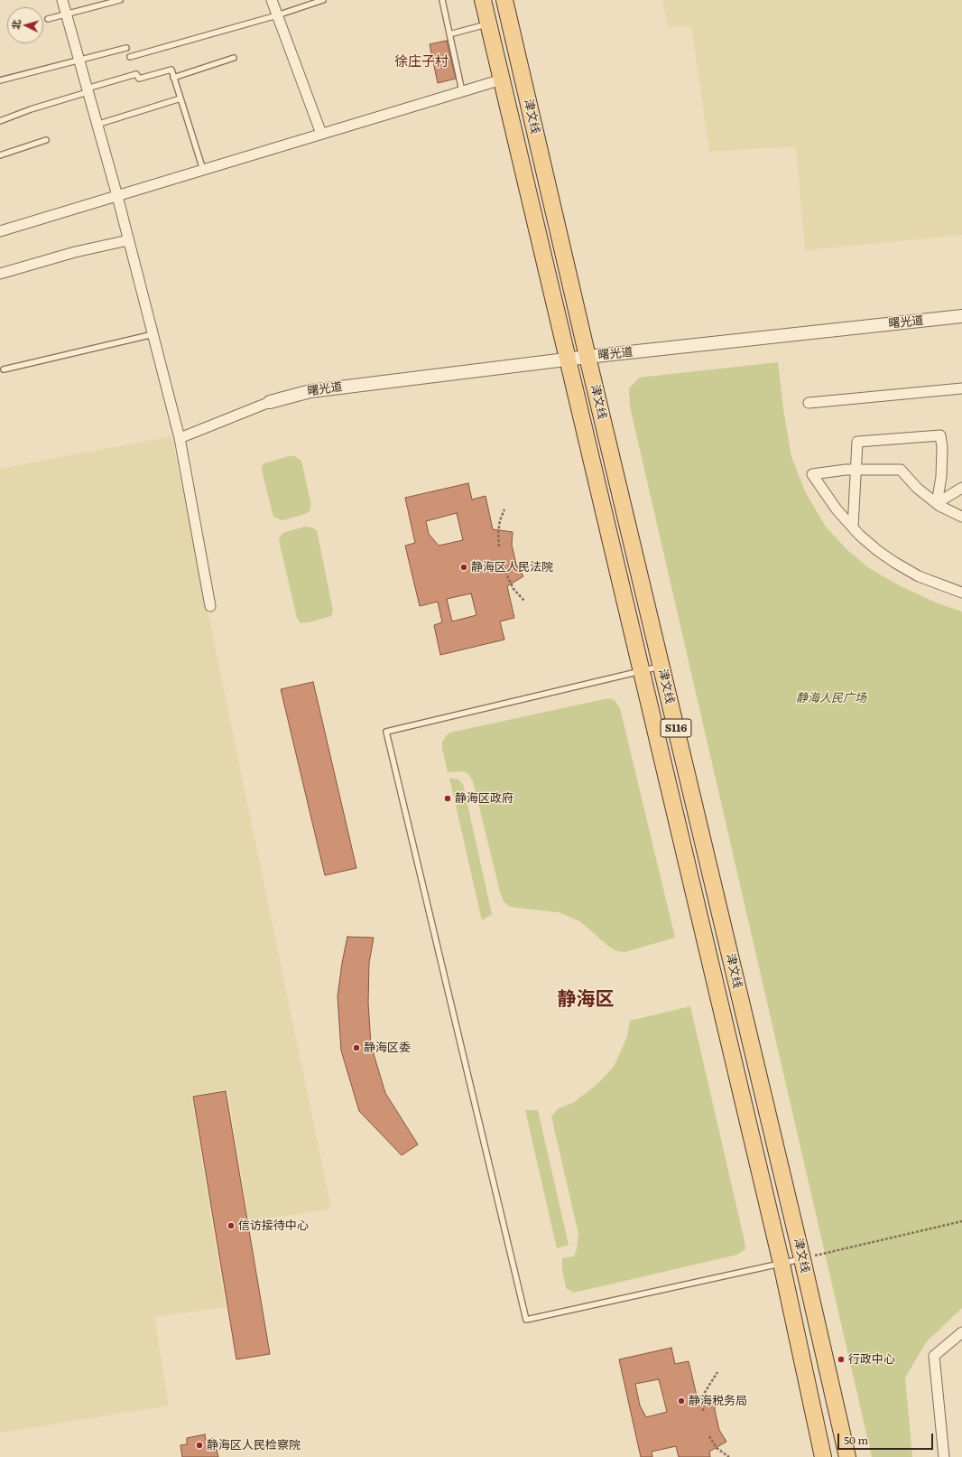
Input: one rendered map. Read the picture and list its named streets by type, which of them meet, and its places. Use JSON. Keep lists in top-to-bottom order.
{
  "streets": {
    "main road": ["津文线", "S116"],
    "street": ["曙光道"]
  },
  "crossings": [
    ["津文线", "曙光道"]
  ],
  "districts": ["徐庄子村", "静海区"],
  "parks": ["静海人民广场"],
  "places": [
    "静海区人民法院",
    "静海区政府",
    "静海区委",
    "信访接待中心",
    "行政中心",
    "静海税务局",
    "静海区人民检察院"
  ],
  "scale_bar": "50 m",
  "north": "left"
}
